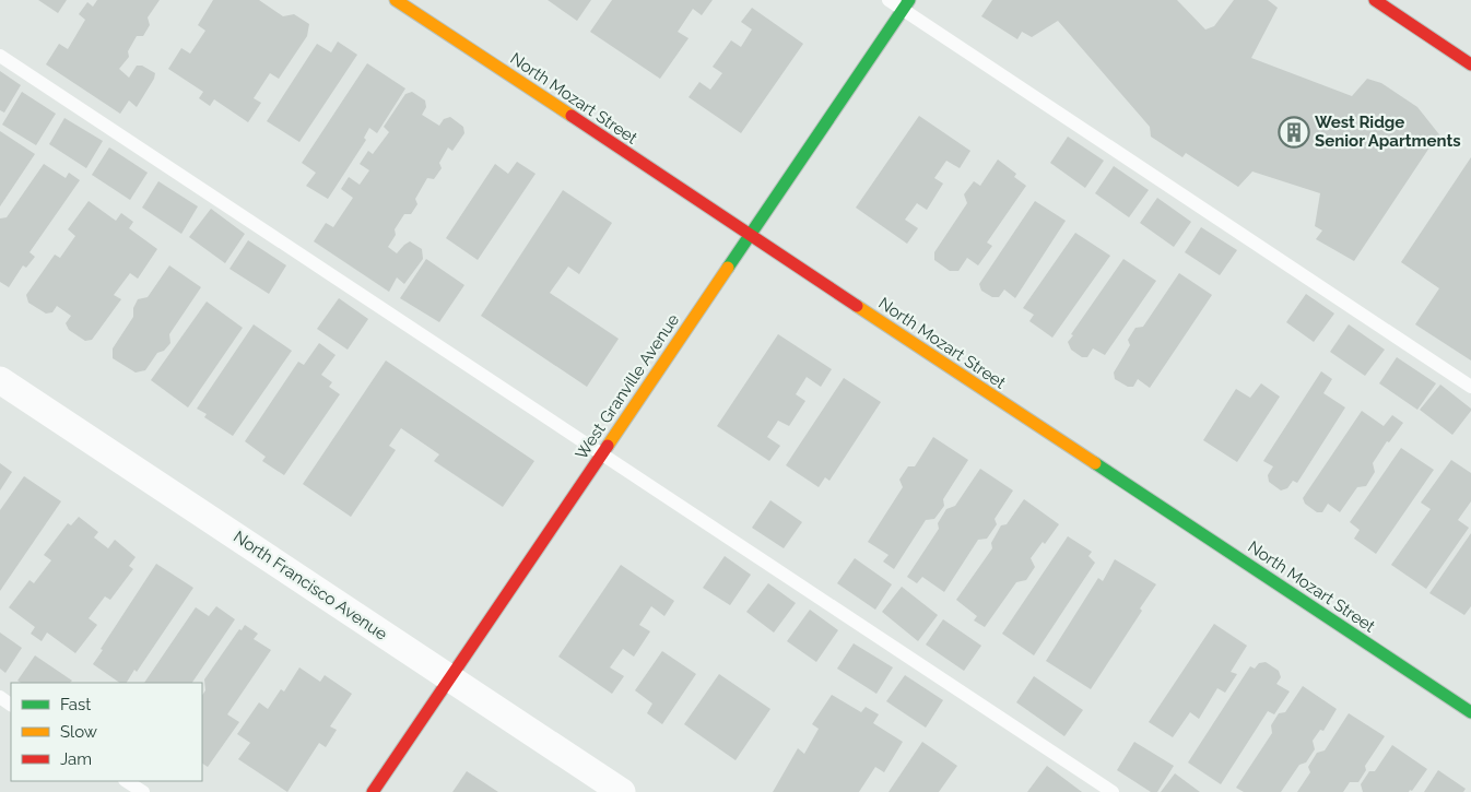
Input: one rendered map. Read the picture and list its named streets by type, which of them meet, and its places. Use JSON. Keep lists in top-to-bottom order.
{
  "streets": {
    "street": ["North Mozart Street", "West Granville Avenue", "North Francisco Avenue"]
  },
  "crossings": [
    ["North Mozart Street", "West Granville Avenue"],
    ["West Granville Avenue", "North Francisco Avenue"]
  ],
  "places": {
    "building": ["West Ridge Senior Apartments"]
  },
  "legend": ["Fast", "Slow", "Jam"]
}
